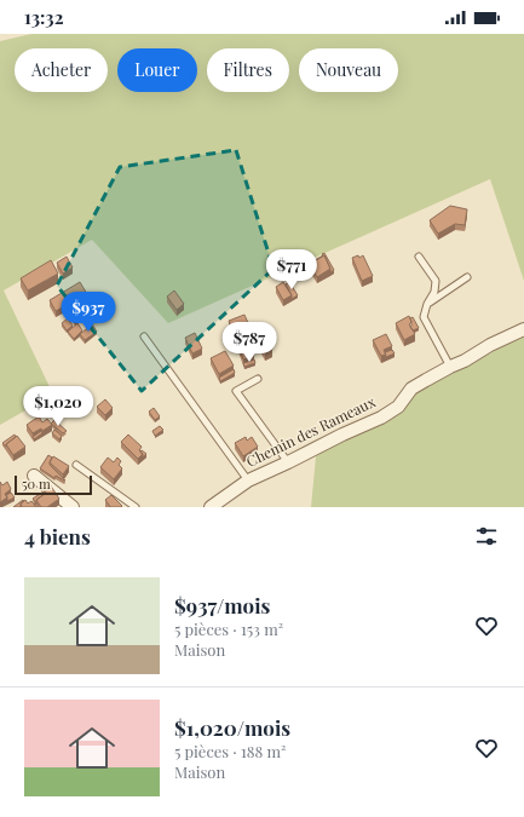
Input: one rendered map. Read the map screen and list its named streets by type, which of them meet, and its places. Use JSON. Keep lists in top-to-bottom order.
{
  "streets": {
    "street": ["Chemin des Rameaux"]
  },
  "scale_bar": "50 m",
  "page": {
    "status": "13:32",
    "chip": [
      "Acheter",
      "Louer",
      "Filtres",
      "Nouveau"
    ],
    "price": [
      "$771",
      "$937",
      "$787",
      "$1,020"
    ],
    "scale": "50 m",
    "heading": "4 biens",
    "list": [
      {
        "name": "$937/mois",
        "note": "5 pièces · 153 m² · Maison"
      },
      {
        "name": "$1,020/mois",
        "note": "5 pièces · 188 m² · Maison"
      }
    ]
  }
}
